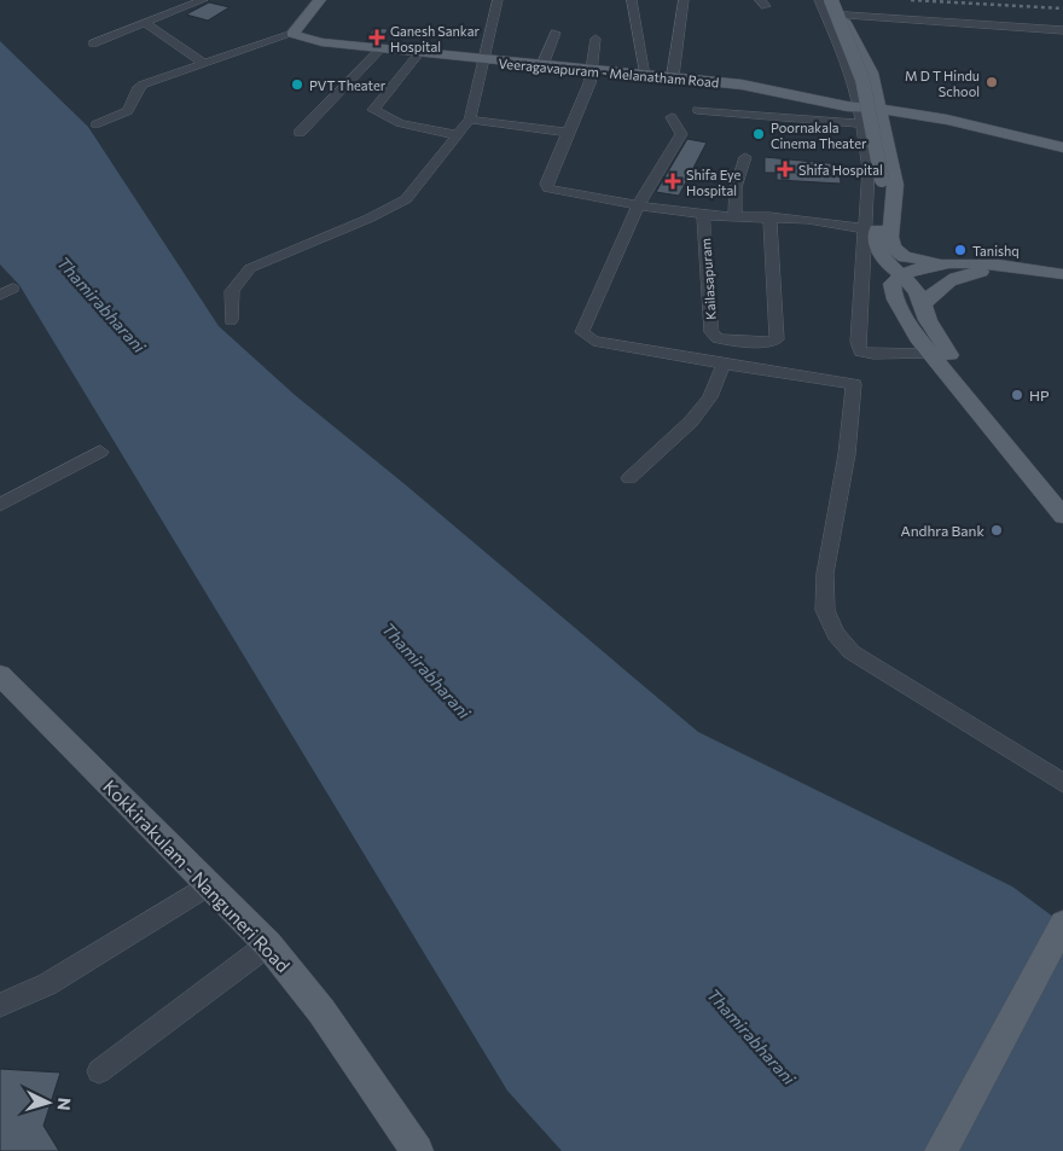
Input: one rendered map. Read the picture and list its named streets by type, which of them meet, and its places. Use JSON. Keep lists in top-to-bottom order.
{
  "streets": {
    "main road": ["Veeragavapuram - Melanatham Road", "Kokkirakulam - Nanguneri Road"],
    "street": ["Kailasapuram"]
  },
  "water": ["Thamirabharani"],
  "places": {
    "health": ["Ganesh Sankar Hospital", "Shifa Hospital", "Shifa Eye Hospital"],
    "other": [
      "M D T Hindu School",
      "PVT Theater",
      "Poornakala Cinema Theater",
      "Tanishq",
      "HP",
      "Andhra Bank"
    ]
  },
  "north": "right"
}
